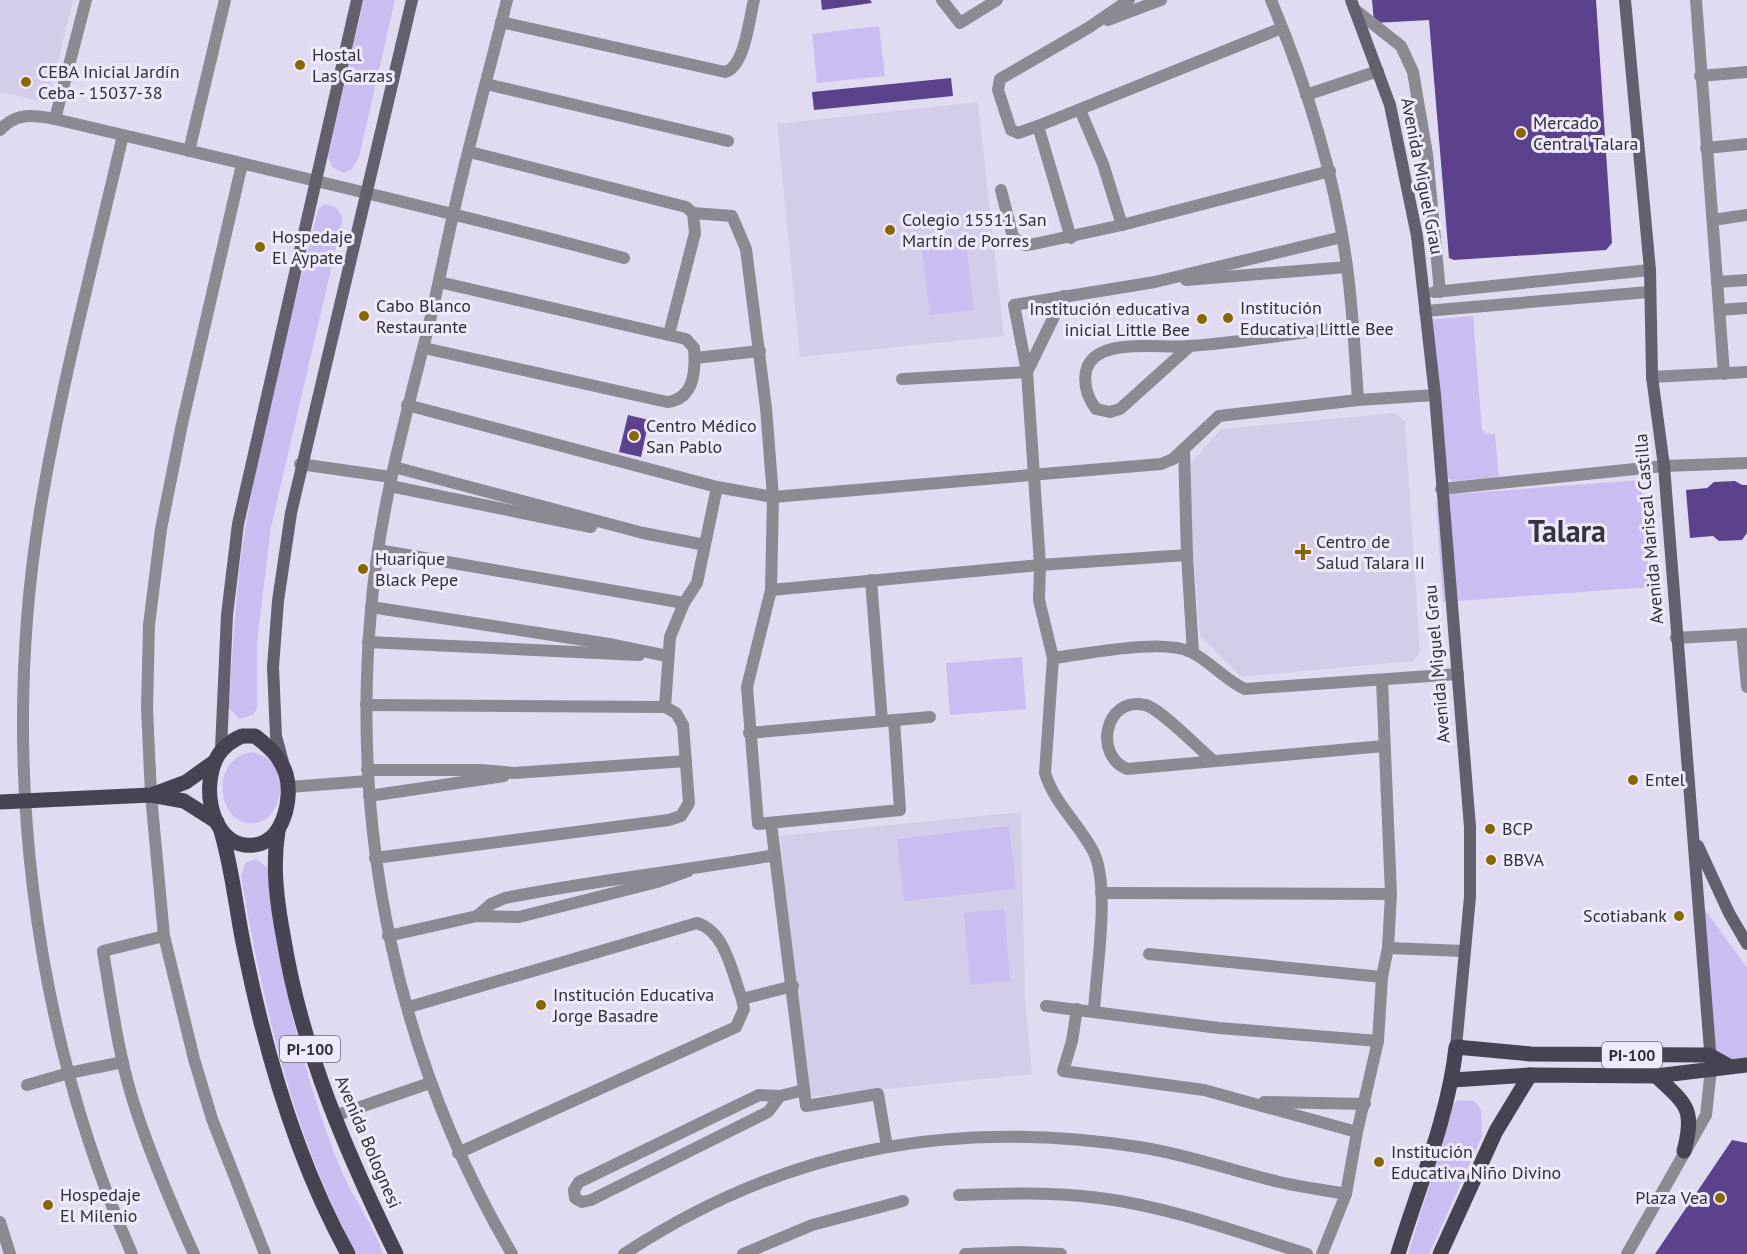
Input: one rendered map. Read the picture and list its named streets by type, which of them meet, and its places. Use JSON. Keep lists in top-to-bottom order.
{
  "streets": {
    "main road": [
      "Avenida Miguel Grau",
      "Avenida Mariscal Castilla",
      "PI-100",
      "Avenida Bolognesi"
    ]
  },
  "crossings": [
    ["Avenida Miguel Grau", "PI-100"],
    ["Avenida Mariscal Castilla", "PI-100"],
    ["PI-100", "Avenida Bolognesi"]
  ],
  "districts": ["Talara"],
  "places": {
    "other": [
      "Hostal Las Garzas",
      "CEBA Inicial Jardín Ceba - 15037-38",
      "Mercado Central Talara",
      "Colegio 15511 San Martín de Porres",
      "Hospedaje El Aypate",
      "Cabo Blanco Restaurante",
      "Institución Educativa Little Bee",
      "Institución educativa inicial Little Bee",
      "Centro Médico San Pablo",
      "Huarique Black Pepe",
      "Entel",
      "BCP",
      "BBVA",
      "Scotiabank",
      "Institución Educativa Jorge Basadre",
      "Institución Educativa Niño Divino",
      "Plaza Vea",
      "Hospedaje El Milenio"
    ],
    "health": ["Centro de Salud Talara II"]
  }
}
